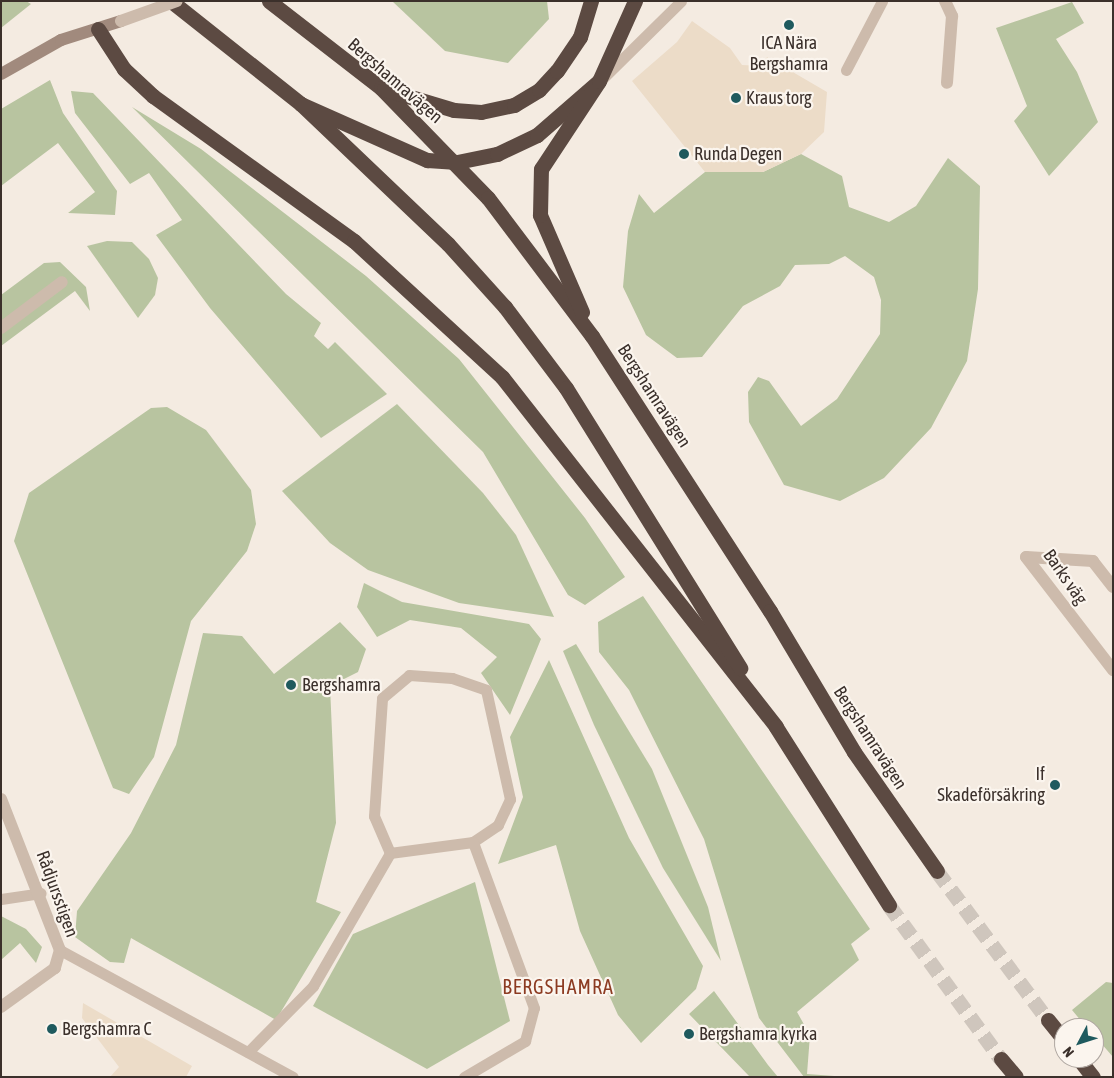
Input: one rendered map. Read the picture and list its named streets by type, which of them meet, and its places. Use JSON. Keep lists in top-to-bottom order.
{
  "streets": {
    "highway": ["Bergshamravägen"],
    "street": ["Barks väg", "Rådjursstigen"]
  },
  "districts": ["BERGSHAMRA"],
  "places": [
    "ICA Nära Bergshamra",
    "Kraus torg",
    "Runda Degen",
    "Bergshamra",
    "If Skadeförsäkring",
    "Bergshamra C",
    "Bergshamra kyrka"
  ],
  "north": "bottom left"
}
